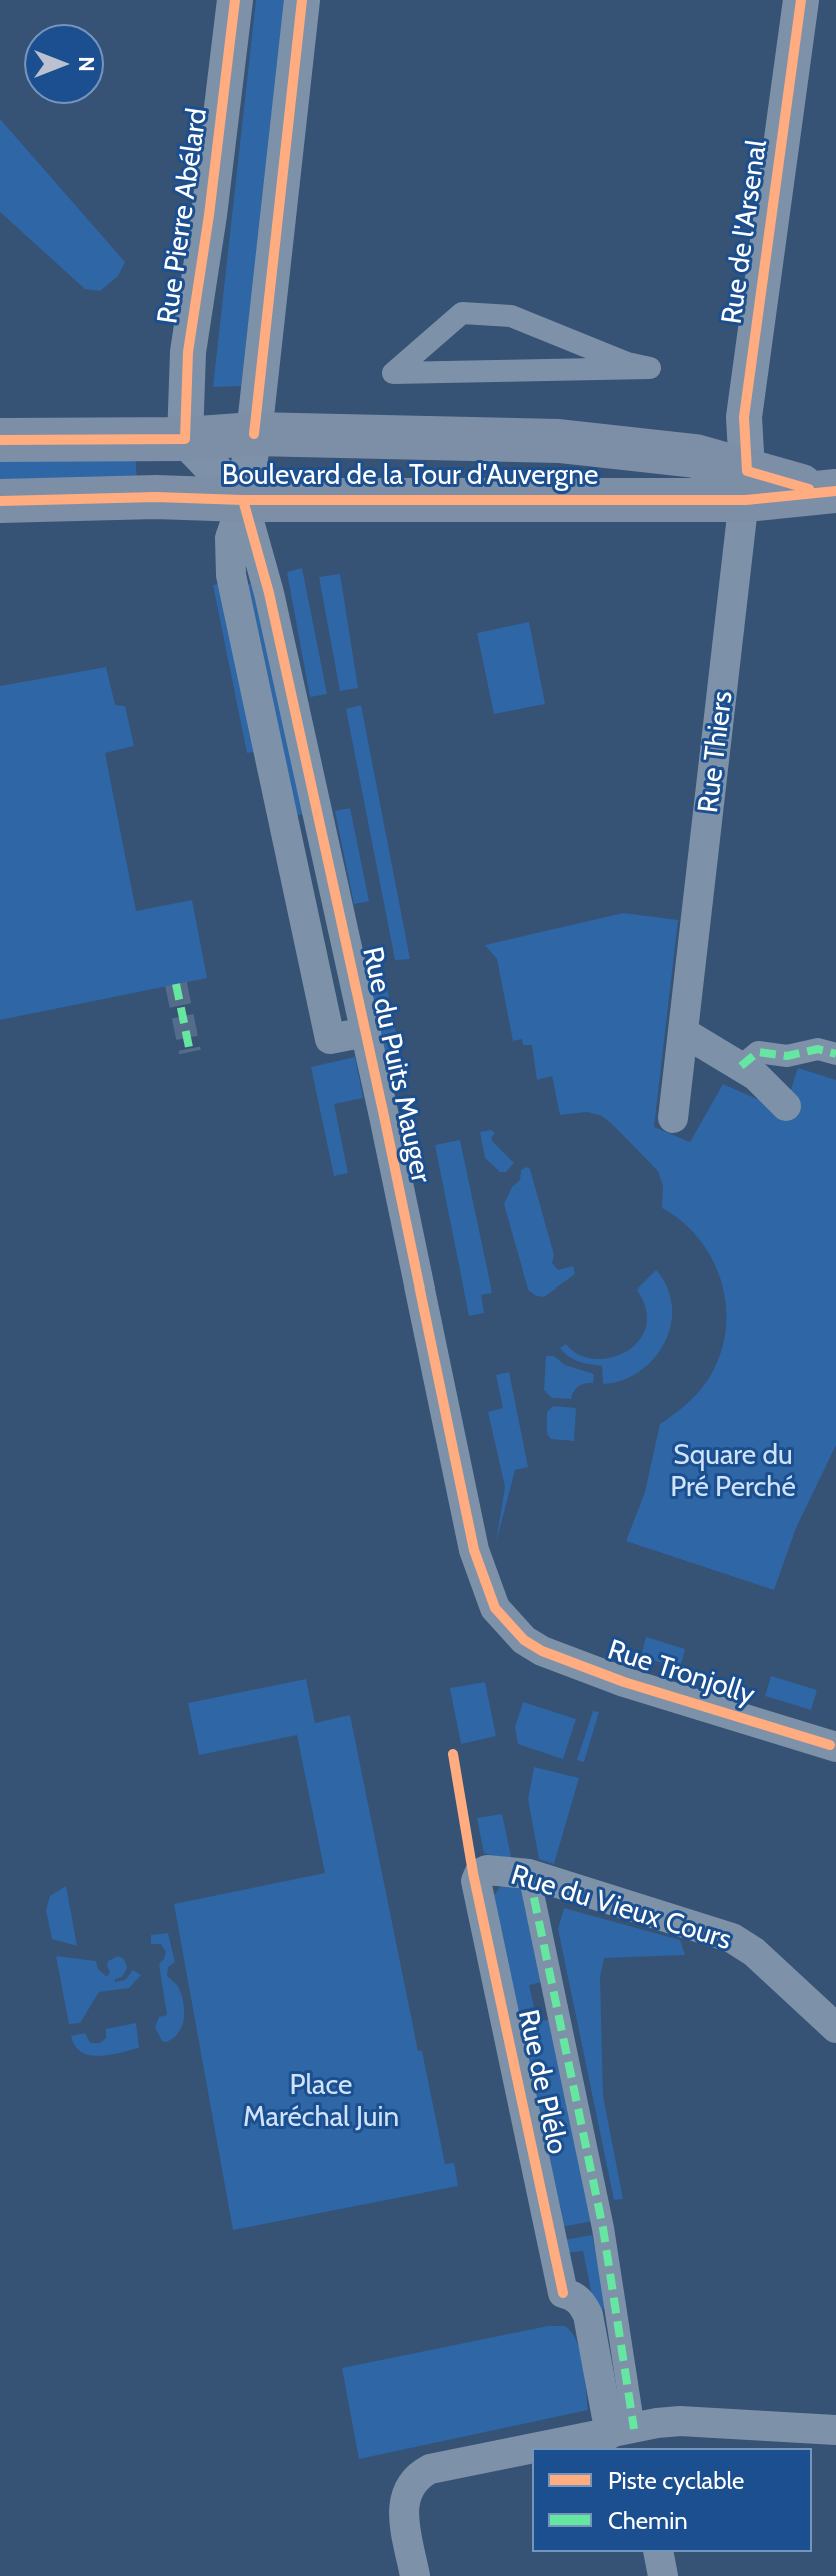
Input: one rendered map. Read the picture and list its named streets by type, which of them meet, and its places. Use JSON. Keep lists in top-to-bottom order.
{
  "streets": {
    "main road": ["Boulevard de la Tour d'Auvergne"],
    "street": [
      "Rue Pierre Abélard",
      "Rue de l'Arsenal",
      "Rue Thiers",
      "Rue du Puits Mauger",
      "Rue Tronjolly",
      "Rue du Vieux Cours",
      "Rue de Plélo"
    ]
  },
  "crossings": [
    ["Rue Pierre Abélard", "Boulevard de la Tour d'Auvergne"],
    ["Rue Pierre Abélard", "Rue du Puits Mauger"],
    ["Rue de l'Arsenal", "Boulevard de la Tour d'Auvergne"],
    ["Rue de l'Arsenal", "Rue Thiers"],
    ["Boulevard de la Tour d'Auvergne", "Rue Thiers"],
    ["Boulevard de la Tour d'Auvergne", "Rue du Puits Mauger"],
    ["Rue du Puits Mauger", "Rue Tronjolly"],
    ["Rue du Vieux Cours", "Rue de Plélo"]
  ],
  "parks": ["Square du Pré Perché", "Place Maréchal Juin"],
  "legend": ["Piste cyclable", "Chemin"],
  "north": "right"
}
